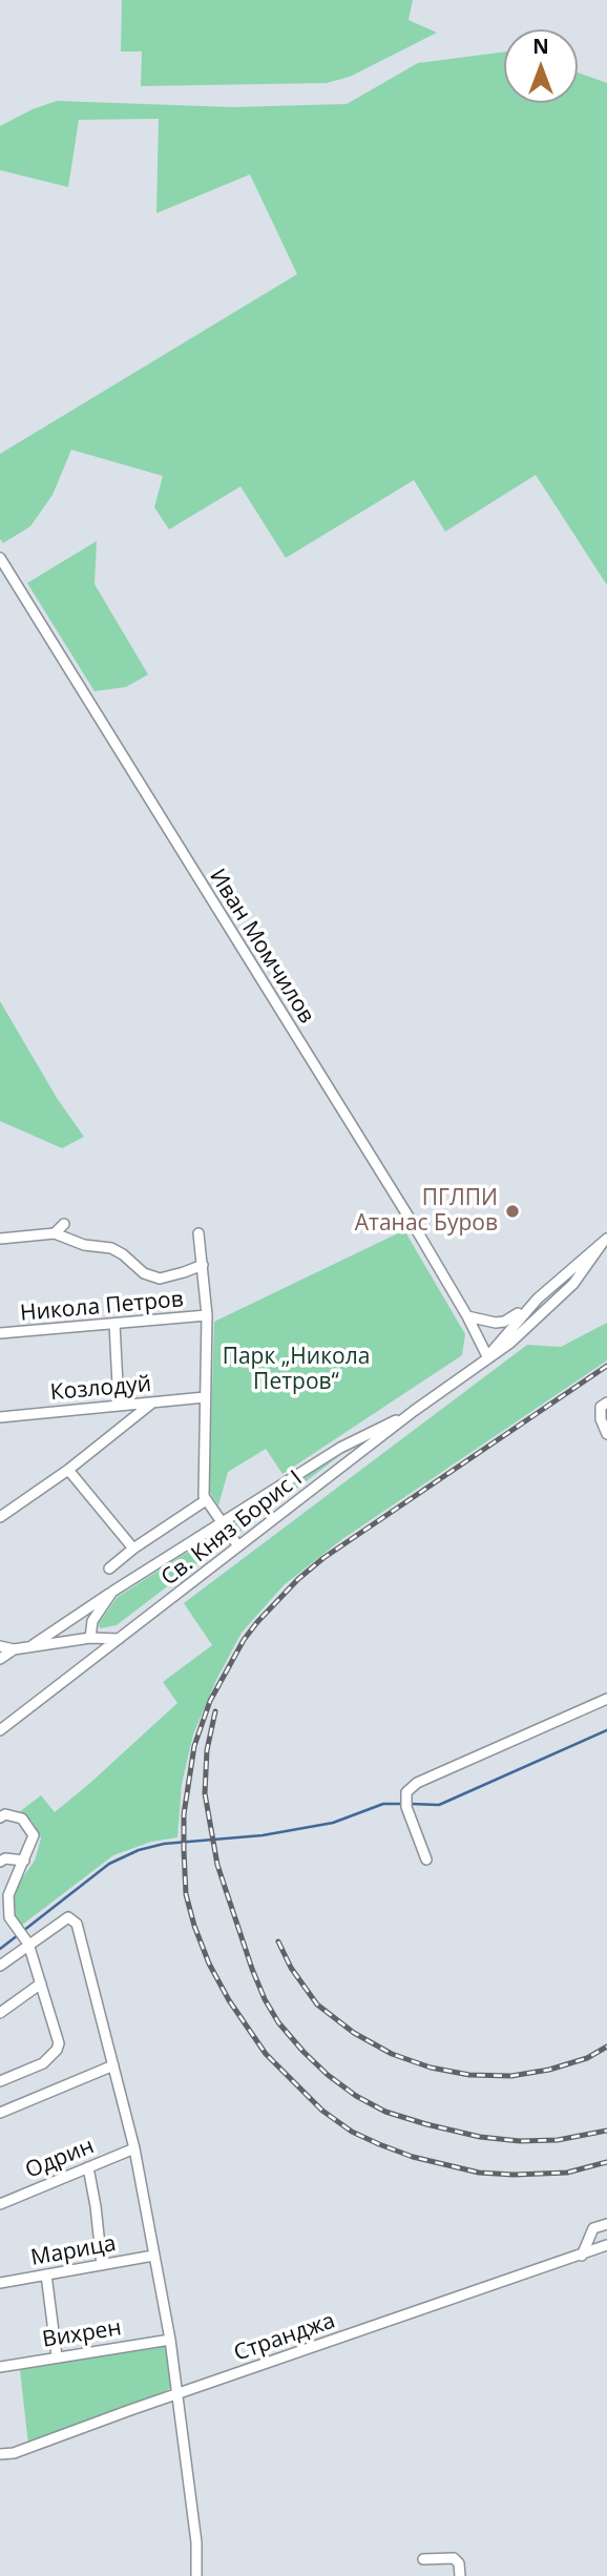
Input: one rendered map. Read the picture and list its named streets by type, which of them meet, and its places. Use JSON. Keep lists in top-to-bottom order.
{
  "streets": {
    "street": [
      "Иван Момчилов",
      "Никола Петров",
      "Козлодуй",
      "Св. Княз Борис I",
      "Одрин",
      "Марица",
      "Вихрен",
      "Странджа"
    ]
  },
  "crossings": [
    ["Иван Момчилов", "Св. Княз Борис I"]
  ],
  "parks": ["Парк „Никола Петров“"],
  "places": ["ПГЛПИ Атанас Буров"],
  "north": "top"
}
